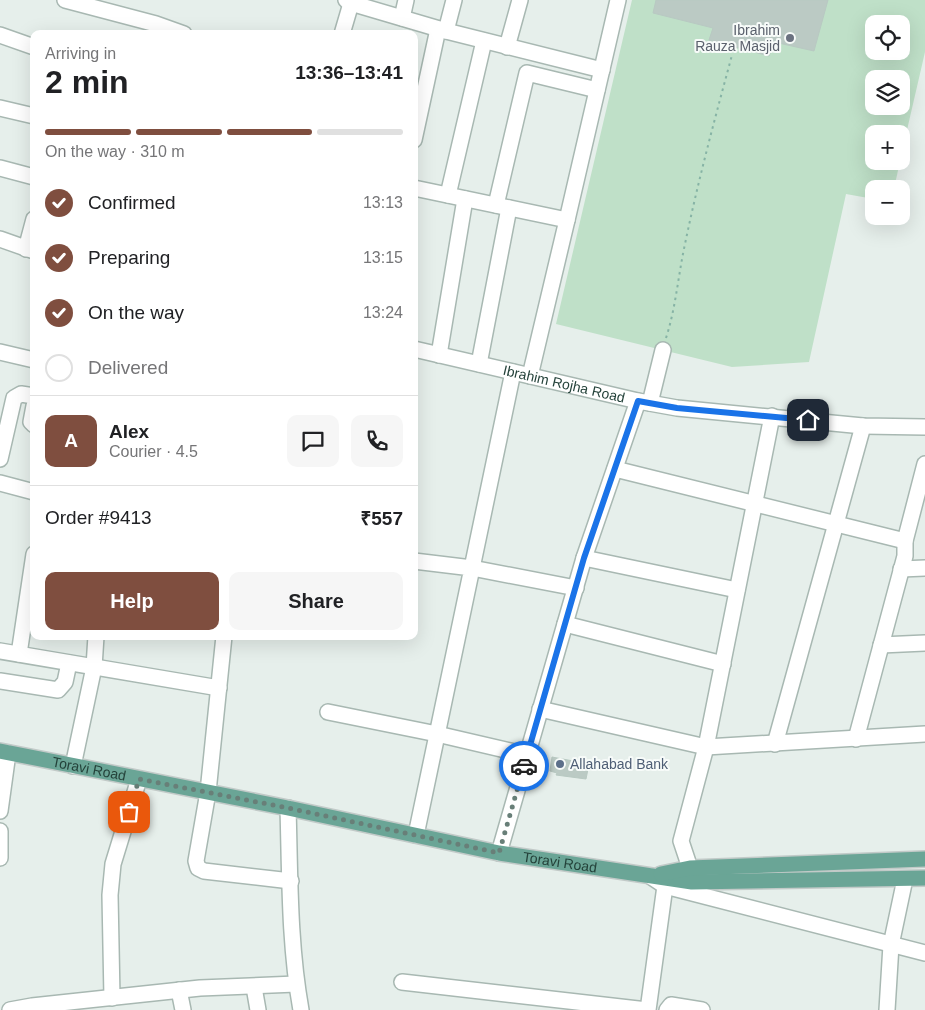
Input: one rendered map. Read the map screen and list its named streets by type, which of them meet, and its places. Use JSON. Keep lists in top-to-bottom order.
{
  "streets": {
    "main road": ["Toravi Road"],
    "street": ["Ibrahim Rojha Road"]
  },
  "places": ["Ibrahim Rauza Masjid", "Allahabad Bank"],
  "page": {
    "map_buttons": ["+", "−"],
    "heading": ["2 min", "Arriving in", "13:36–13:41"],
    "panel": [
      "Alex",
      "Courier · 4.5",
      "Order #9413",
      "₹557"
    ],
    "bar": "On the way · 310 m",
    "list": [
      ["Confirmed", "13:13"],
      ["Preparing", "13:15"],
      ["On the way", "13:24"],
      "Delivered"
    ],
    "round": "A",
    "buttons": ["Help", "Share"]
  }
}
